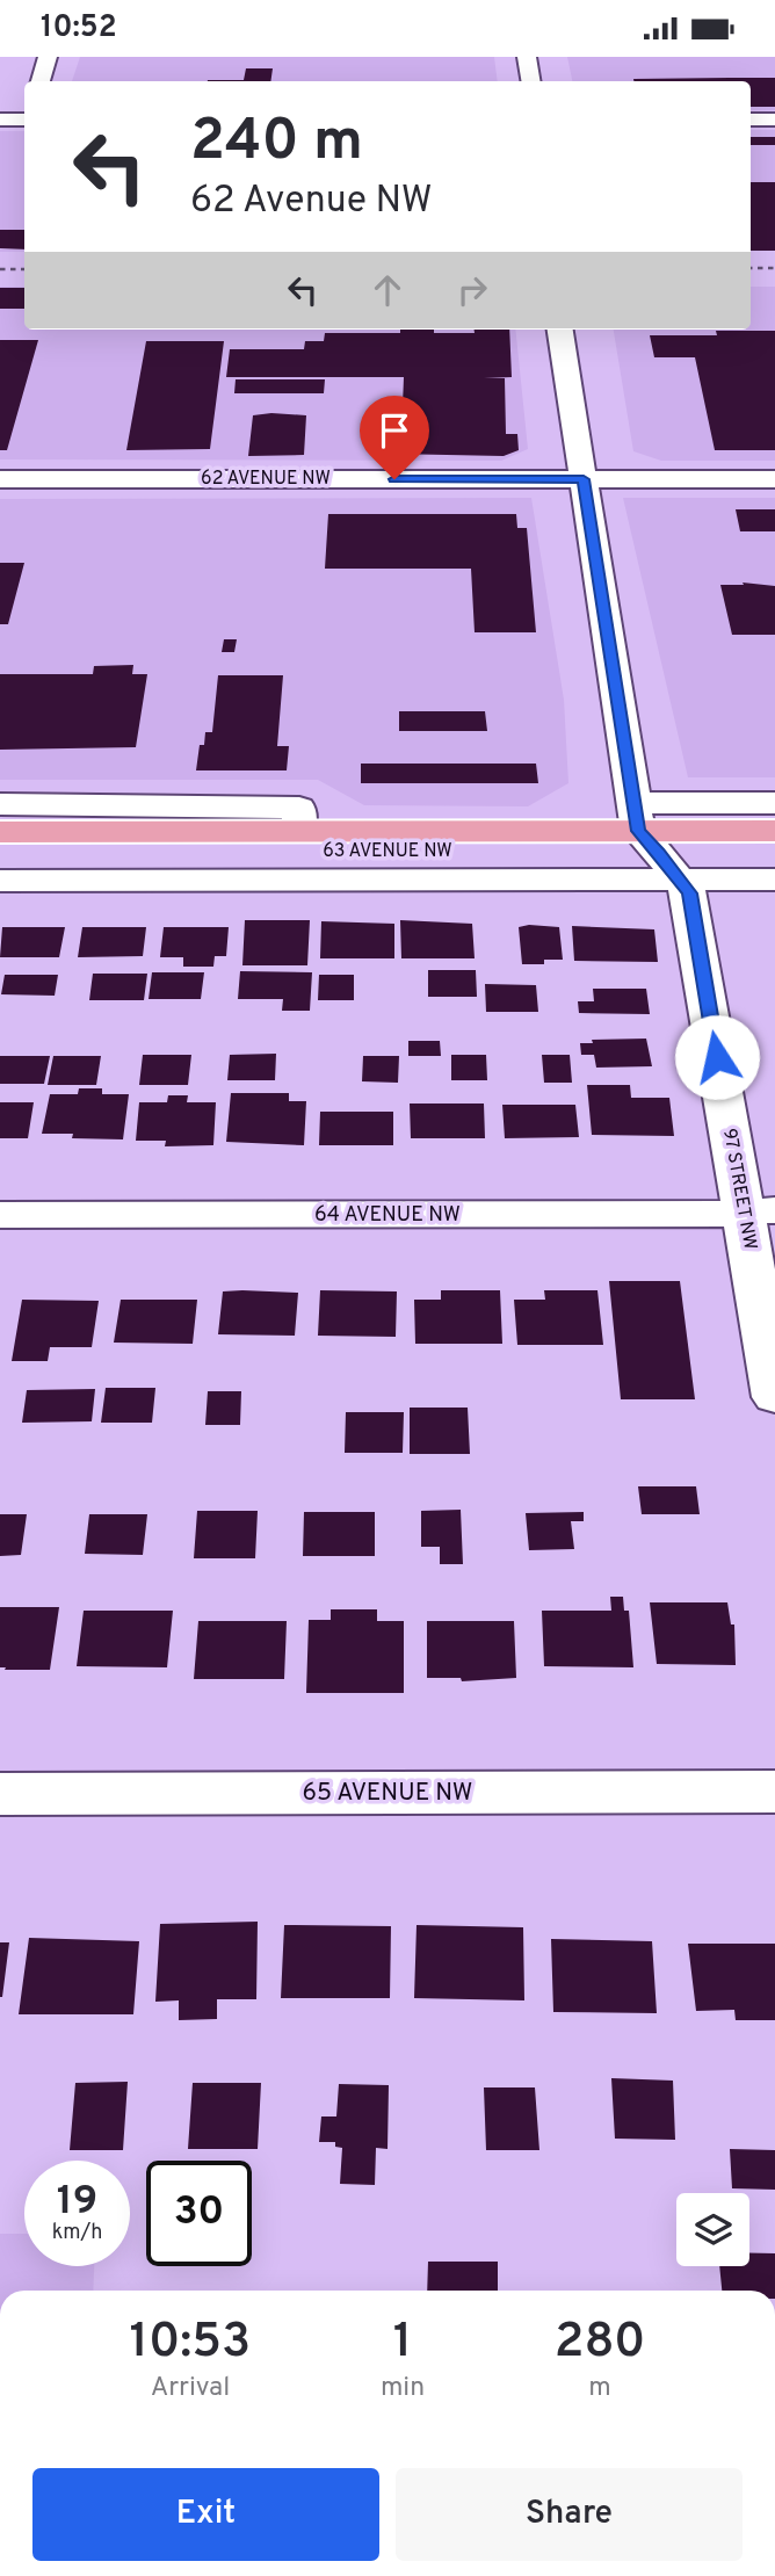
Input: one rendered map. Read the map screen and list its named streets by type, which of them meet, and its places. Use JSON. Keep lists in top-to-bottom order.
{
  "streets": {
    "main road": ["63 AVENUE NW"],
    "street": [
      "62 AVENUE NW",
      "97 STREET NW",
      "64 AVENUE NW",
      "65 AVENUE NW"
    ]
  },
  "crossings": [
    ["62 AVENUE NW", "97 STREET NW"],
    ["63 AVENUE NW", "97 STREET NW"],
    ["97 STREET NW", "64 AVENUE NW"]
  ],
  "page": {
    "status": "10:52",
    "turn": ["240 m", "62 Avenue NW"],
    "speed": "19 km/h",
    "limit": "30",
    "eta": [
      "10:53",
      "Arrival",
      "1",
      "min",
      "280",
      "m"
    ],
    "buttons": ["Exit", "Share"]
  }
}
